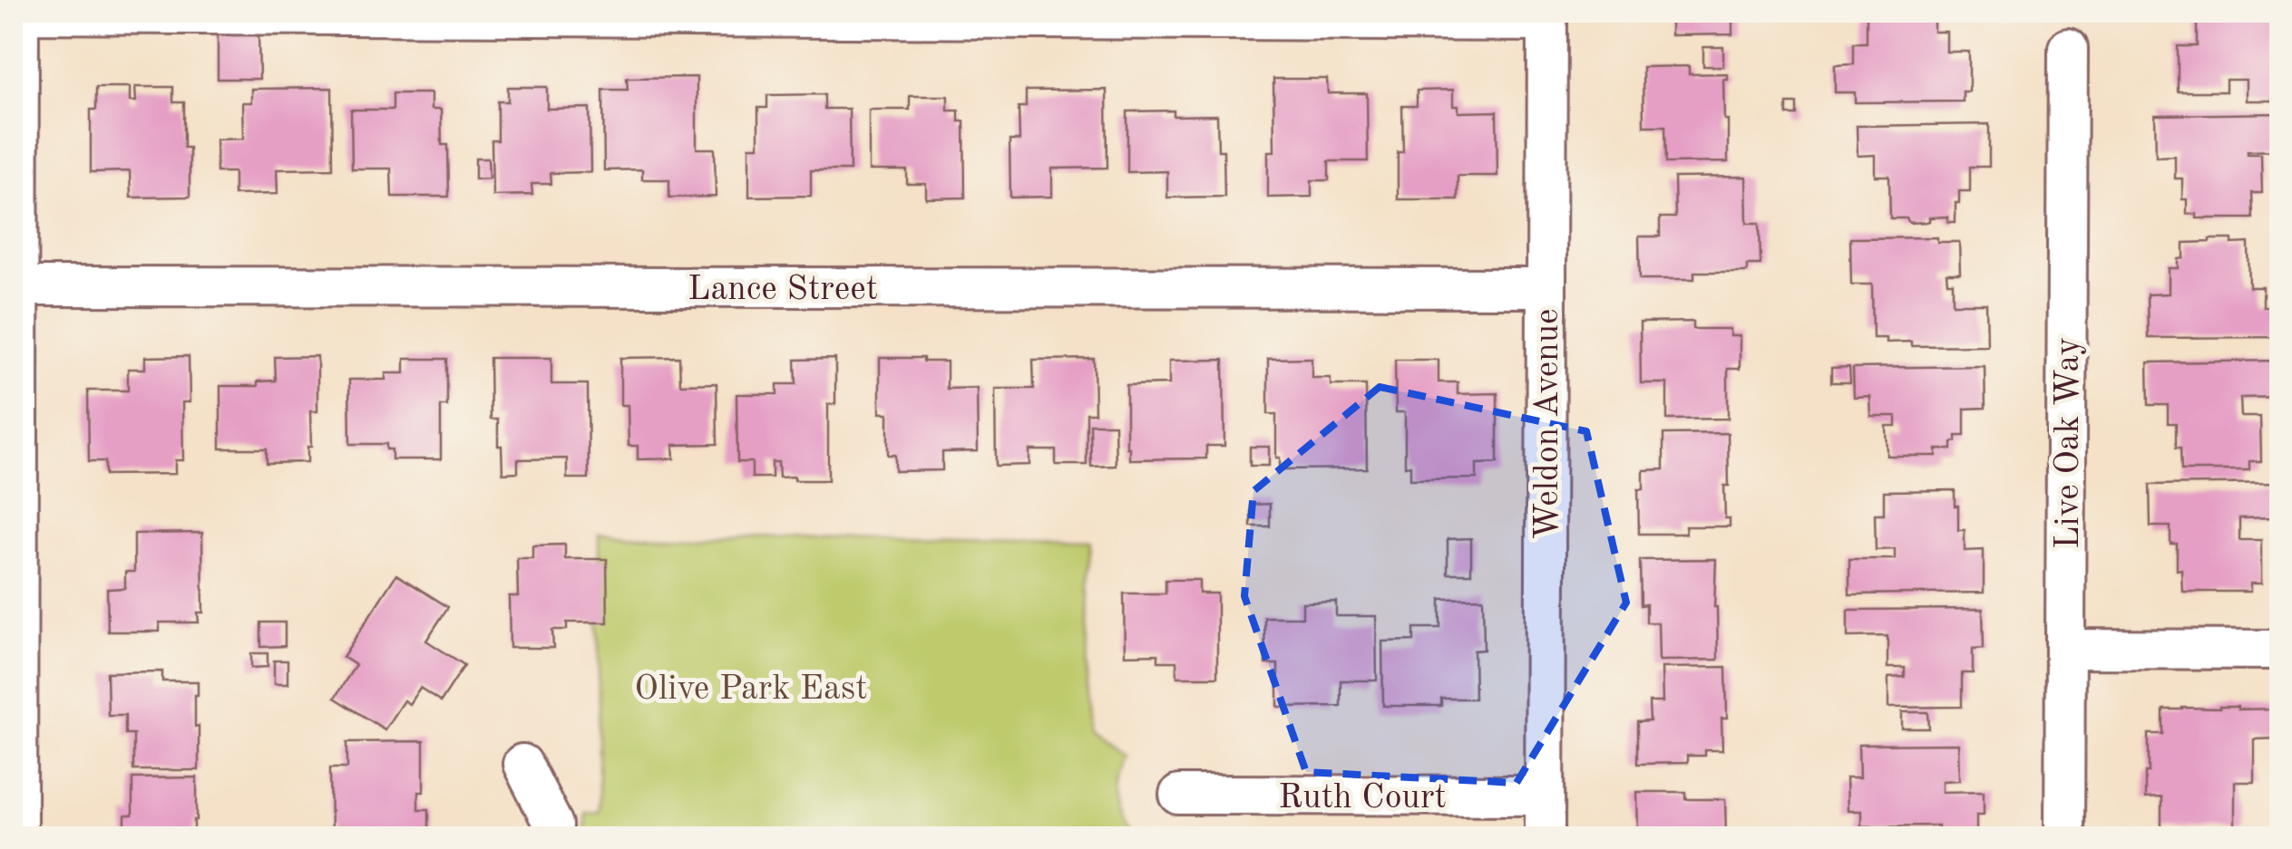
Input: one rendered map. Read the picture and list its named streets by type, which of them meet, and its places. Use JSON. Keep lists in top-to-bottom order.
{
  "streets": {
    "street": [
      "Lance Street",
      "Weldon Avenue",
      "Live Oak Way",
      "Ruth Court"
    ]
  },
  "crossings": [
    ["Lance Street", "Weldon Avenue"],
    ["Weldon Avenue", "Ruth Court"]
  ],
  "parks": ["Olive Park East"]
}
